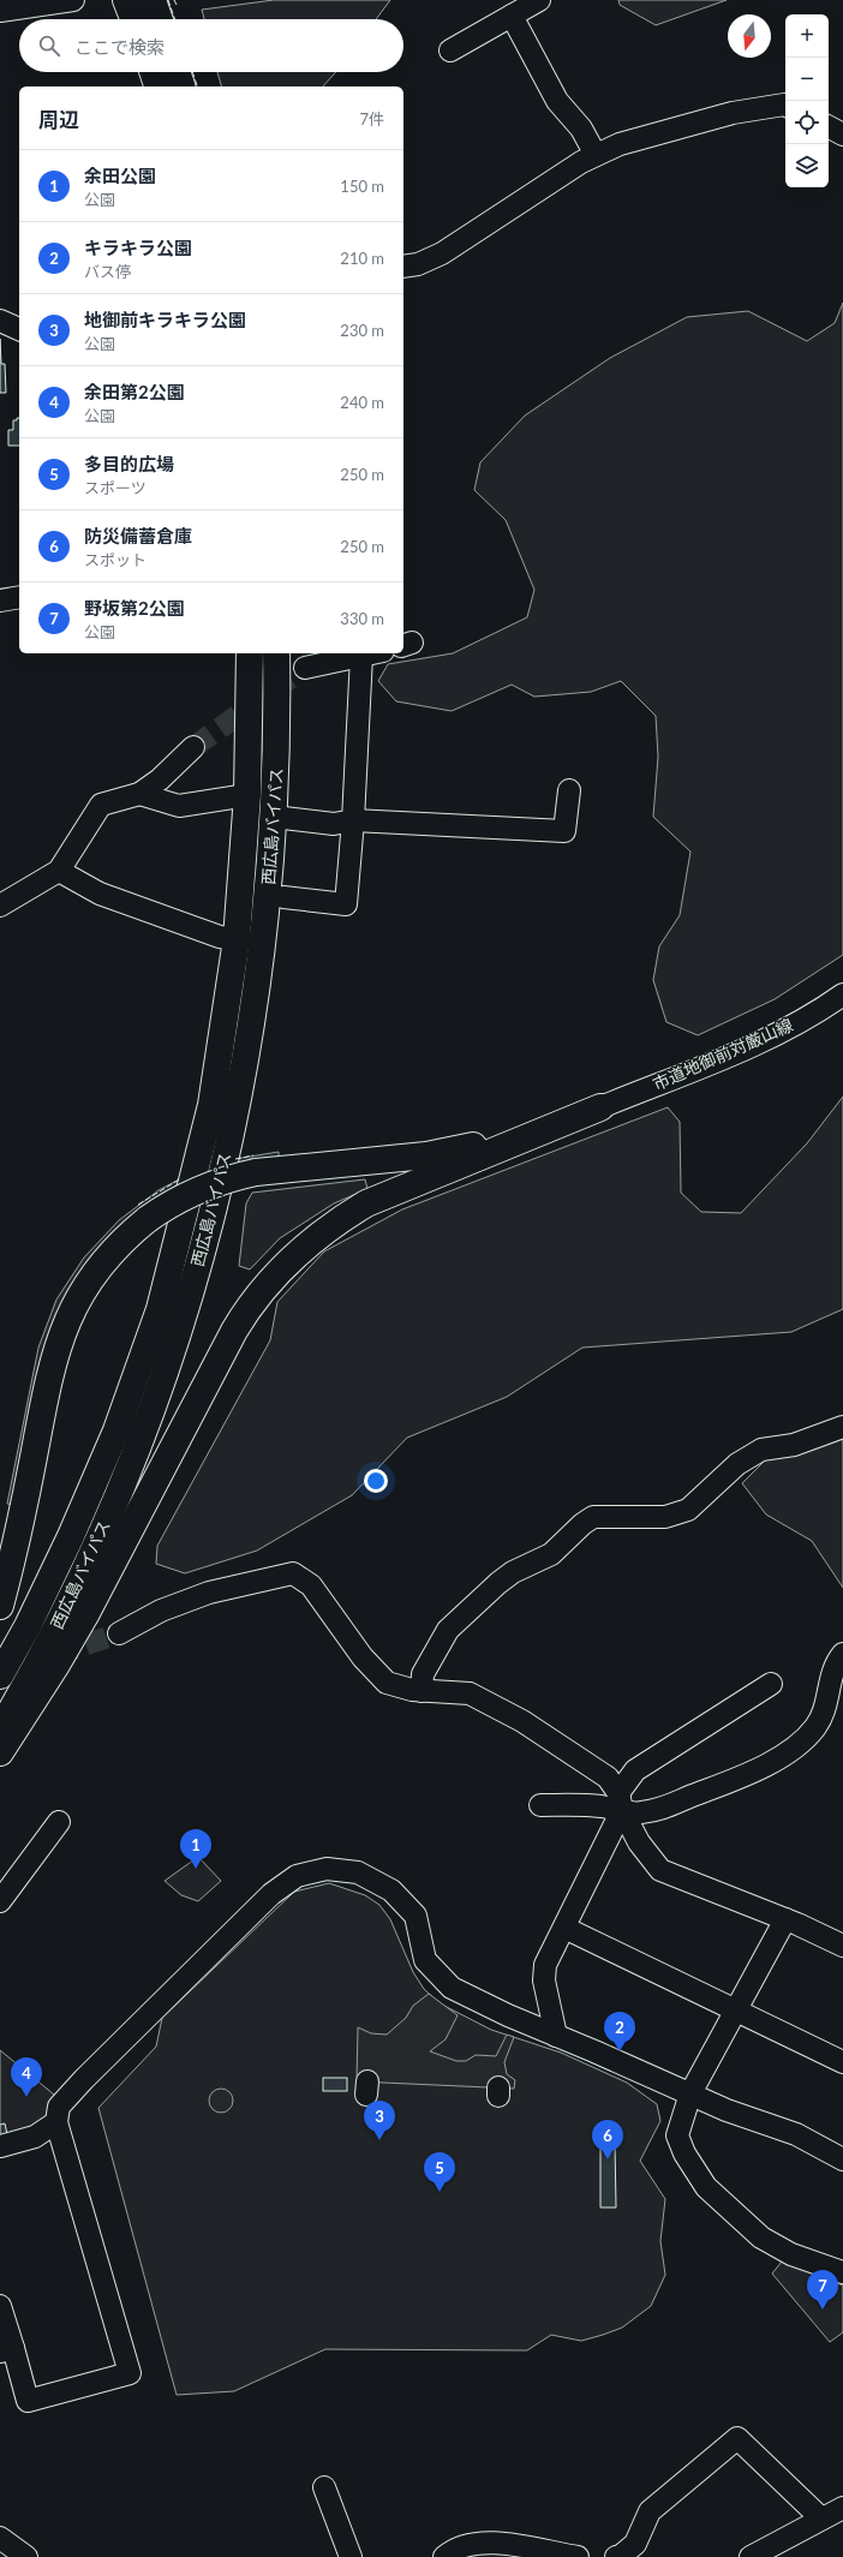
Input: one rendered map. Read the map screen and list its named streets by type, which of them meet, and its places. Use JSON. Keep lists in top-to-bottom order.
{
  "streets": {
    "highway": ["西広島バイパス"],
    "street": ["市道地御前対厳山線"]
  },
  "north": "bottom",
  "page": {
    "map_buttons": ["+", "−"],
    "search": "ここで検索",
    "heading": ["周辺", "7件"],
    "list": [
      {
        "mark": "1",
        "name": "余田公園",
        "note": "公園",
        "value": "150 m"
      },
      {
        "mark": "2",
        "name": "キラキラ公園",
        "note": "バス停",
        "value": "210 m"
      },
      {
        "mark": "3",
        "name": "地御前キラキラ公園",
        "note": "公園",
        "value": "230 m"
      },
      {
        "mark": "4",
        "name": "余田第2公園",
        "note": "公園",
        "value": "240 m"
      },
      {
        "mark": "5",
        "name": "多目的広場",
        "note": "スポーツ",
        "value": "250 m"
      },
      {
        "mark": "6",
        "name": "防災備蓄倉庫",
        "note": "スポット",
        "value": "250 m"
      },
      {
        "mark": "7",
        "name": "野坂第2公園",
        "note": "公園",
        "value": "330 m"
      }
    ],
    "pins": [
      "1",
      "2",
      "4",
      "3",
      "6",
      "5",
      "7"
    ]
  }
}
